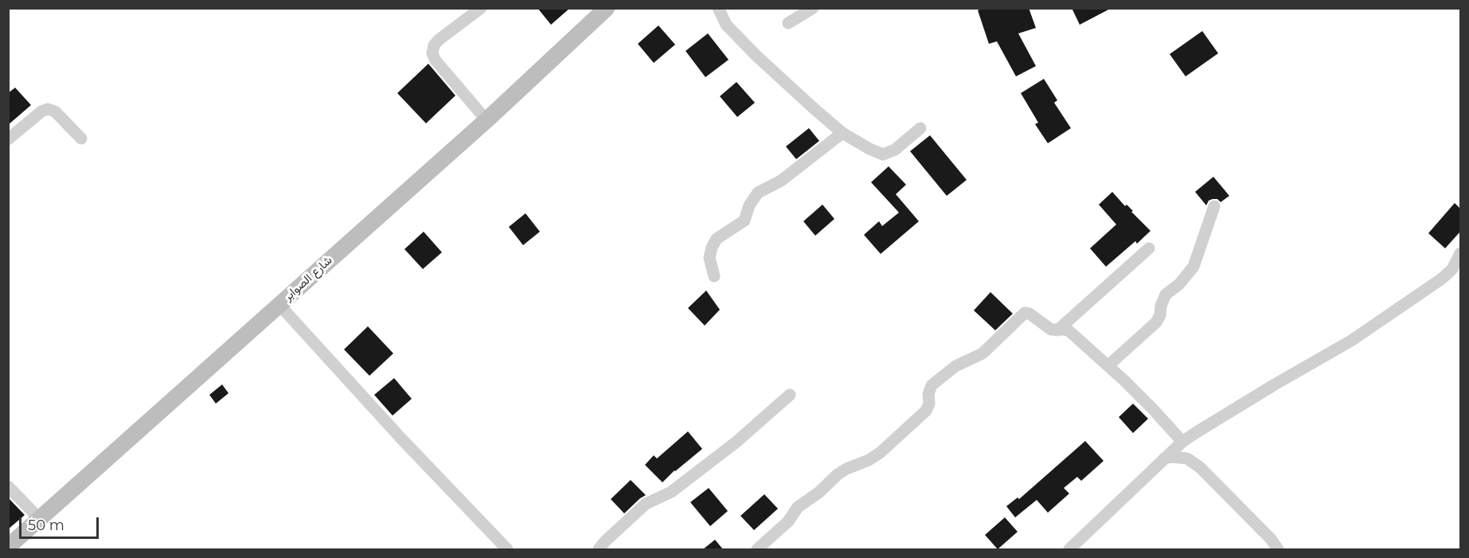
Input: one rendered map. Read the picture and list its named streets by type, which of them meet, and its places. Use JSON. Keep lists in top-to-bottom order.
{
  "streets": {
    "street": ["شارع الصوابر"]
  },
  "scale_bar": "50 m"
}
